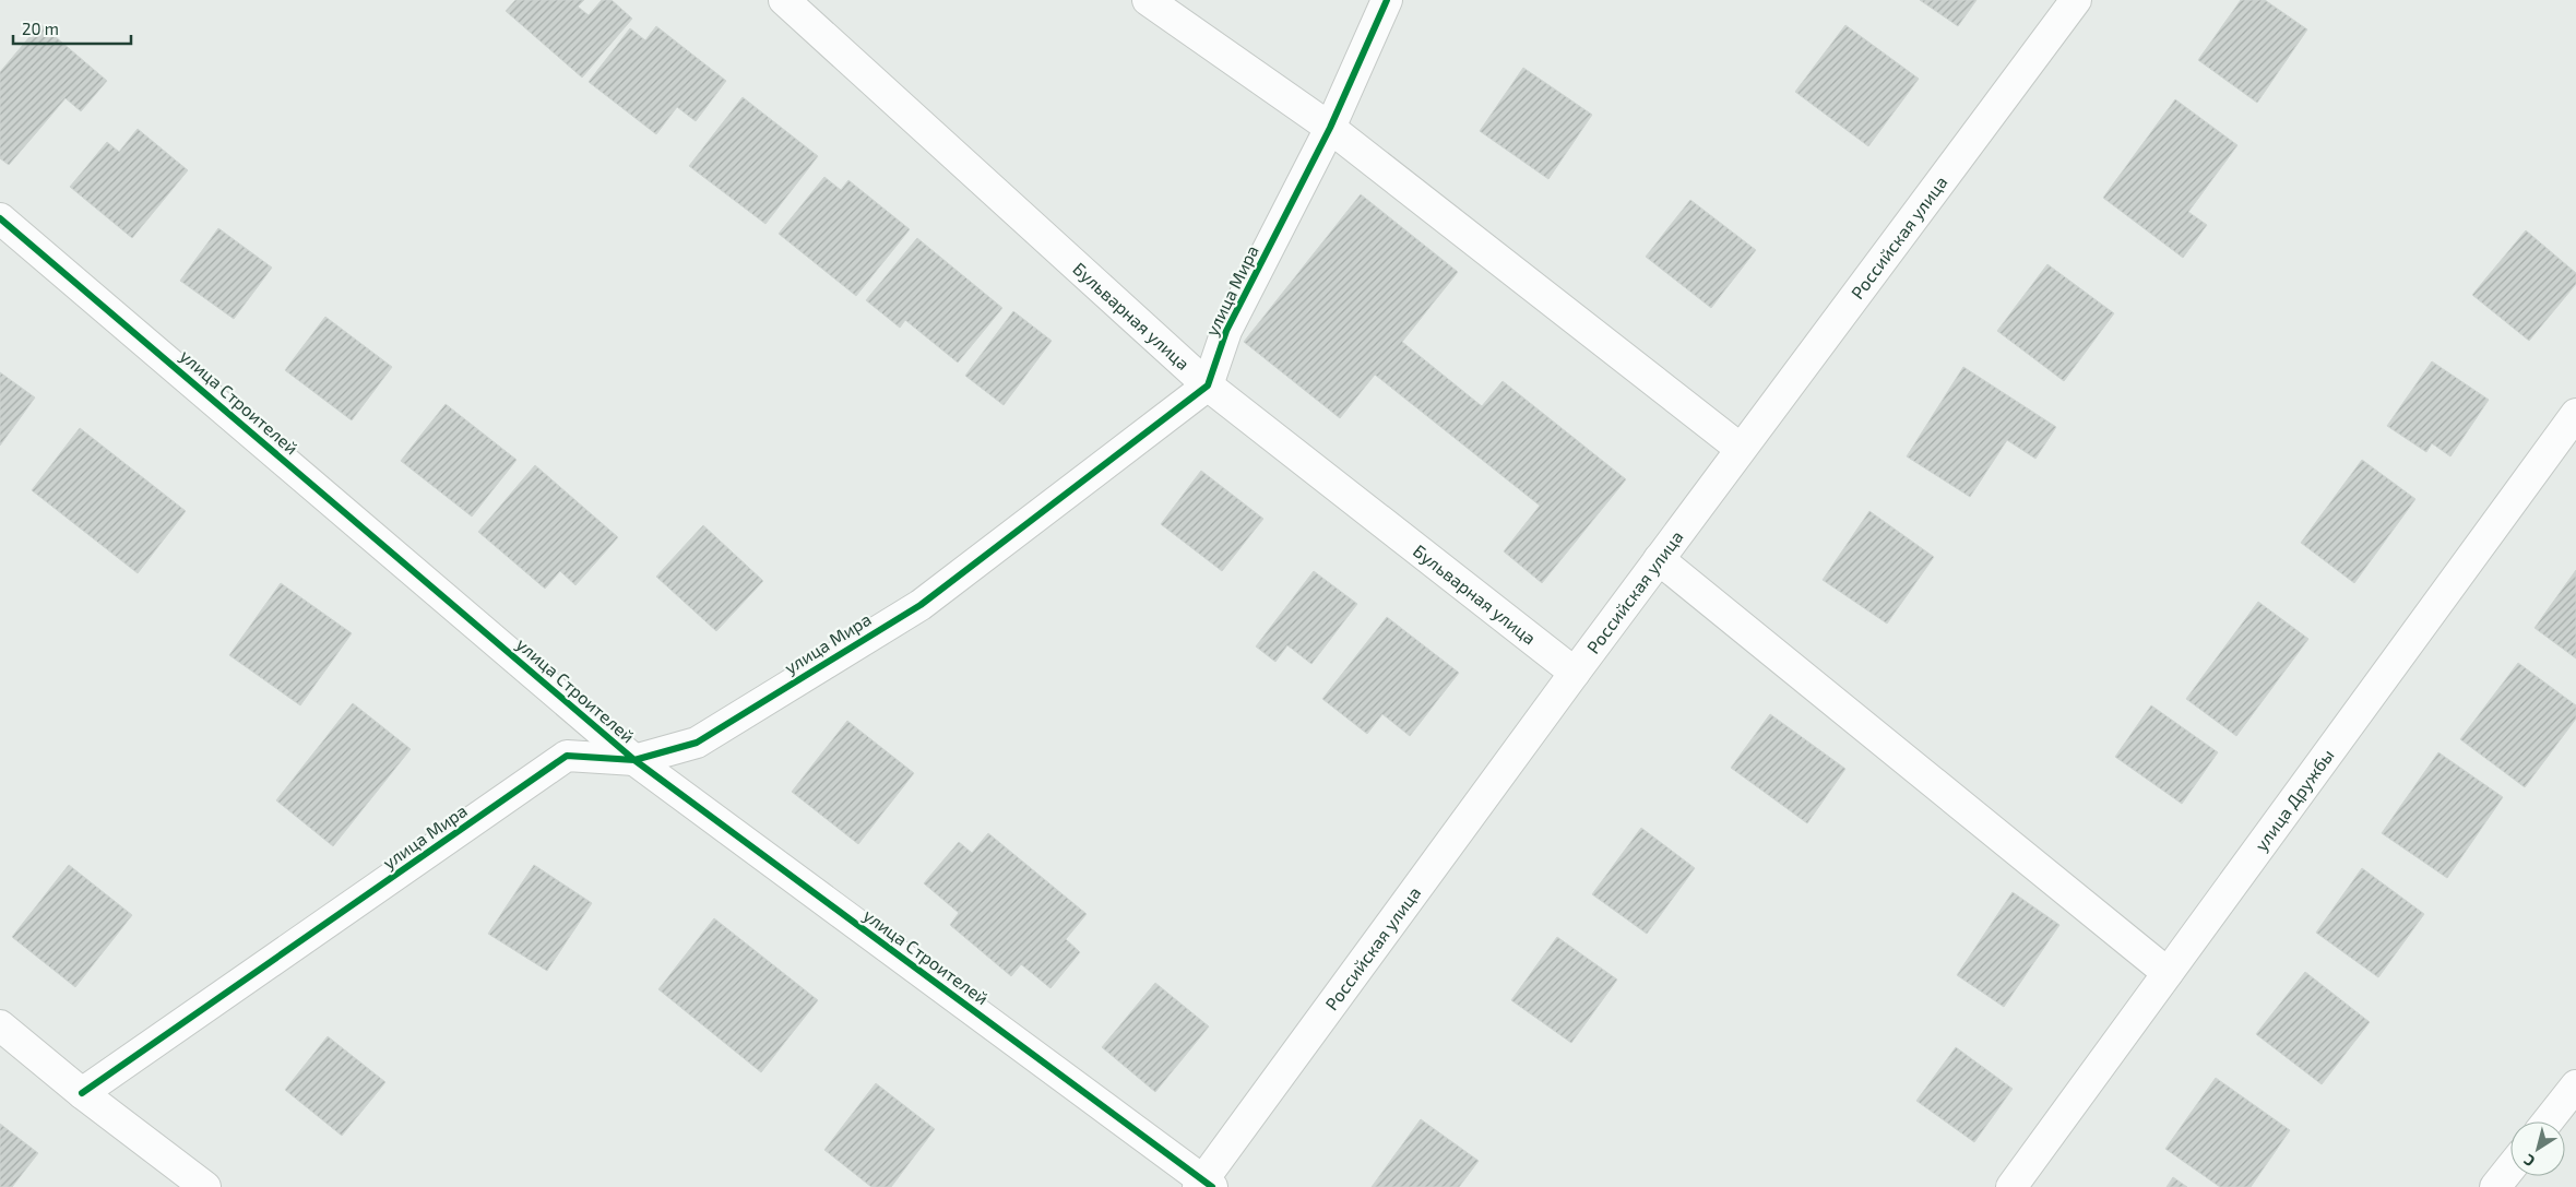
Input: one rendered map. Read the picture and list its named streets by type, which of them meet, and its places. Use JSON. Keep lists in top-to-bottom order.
{
  "streets": {
    "street": [
      "Российская улица",
      "улица Мира",
      "Бульварная улица",
      "улица Строителей",
      "улица Дружбы"
    ]
  },
  "crossings": [
    ["Российская улица", "Бульварная улица"],
    ["Российская улица", "улица Строителей"],
    ["улица Мира", "Бульварная улица"],
    ["улица Мира", "улица Строителей"]
  ],
  "scale_bar": "20 m",
  "north": "bottom left"
}
